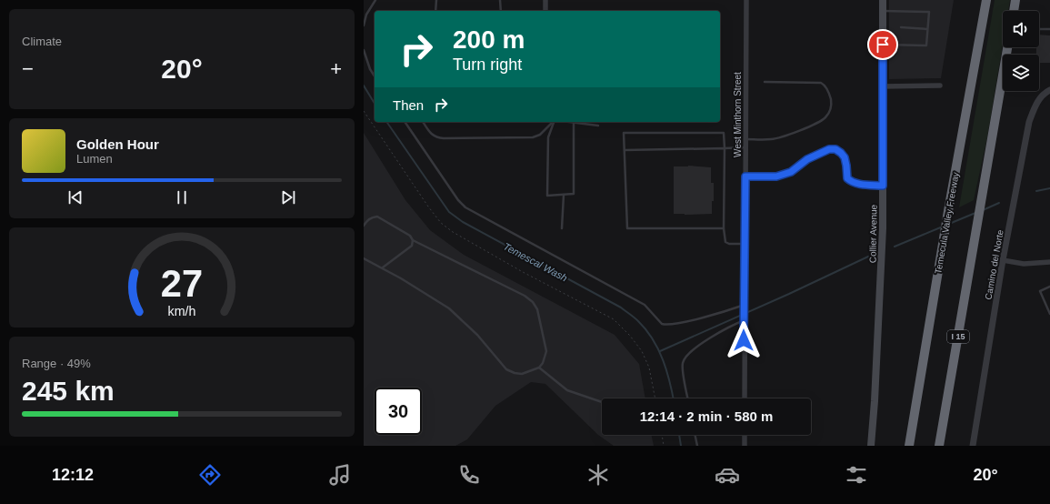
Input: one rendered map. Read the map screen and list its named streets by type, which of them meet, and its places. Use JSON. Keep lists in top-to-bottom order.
{
  "streets": {
    "highway": ["Temecula Valley Freeway", "I 15"],
    "main road": ["Collier Avenue"],
    "street": ["West Minthorn Street", "Camino del Norte"]
  },
  "water": ["Temescal Wash"],
  "page": {
    "tile": [
      "Climate",
      ["Range · 49%", "245 km"]
    ],
    "turn": ["200 m", "Turn right"],
    "heat": ["−", "20°", "+"],
    "then": "Then",
    "song": ["Golden Hour", "Lumen"],
    "limit": "30",
    "trip": "12:14 · 2 min · 580 m",
    "tabs": ["12:12", "20°"],
    "gauge": ["27", "km/h"]
  }
}
